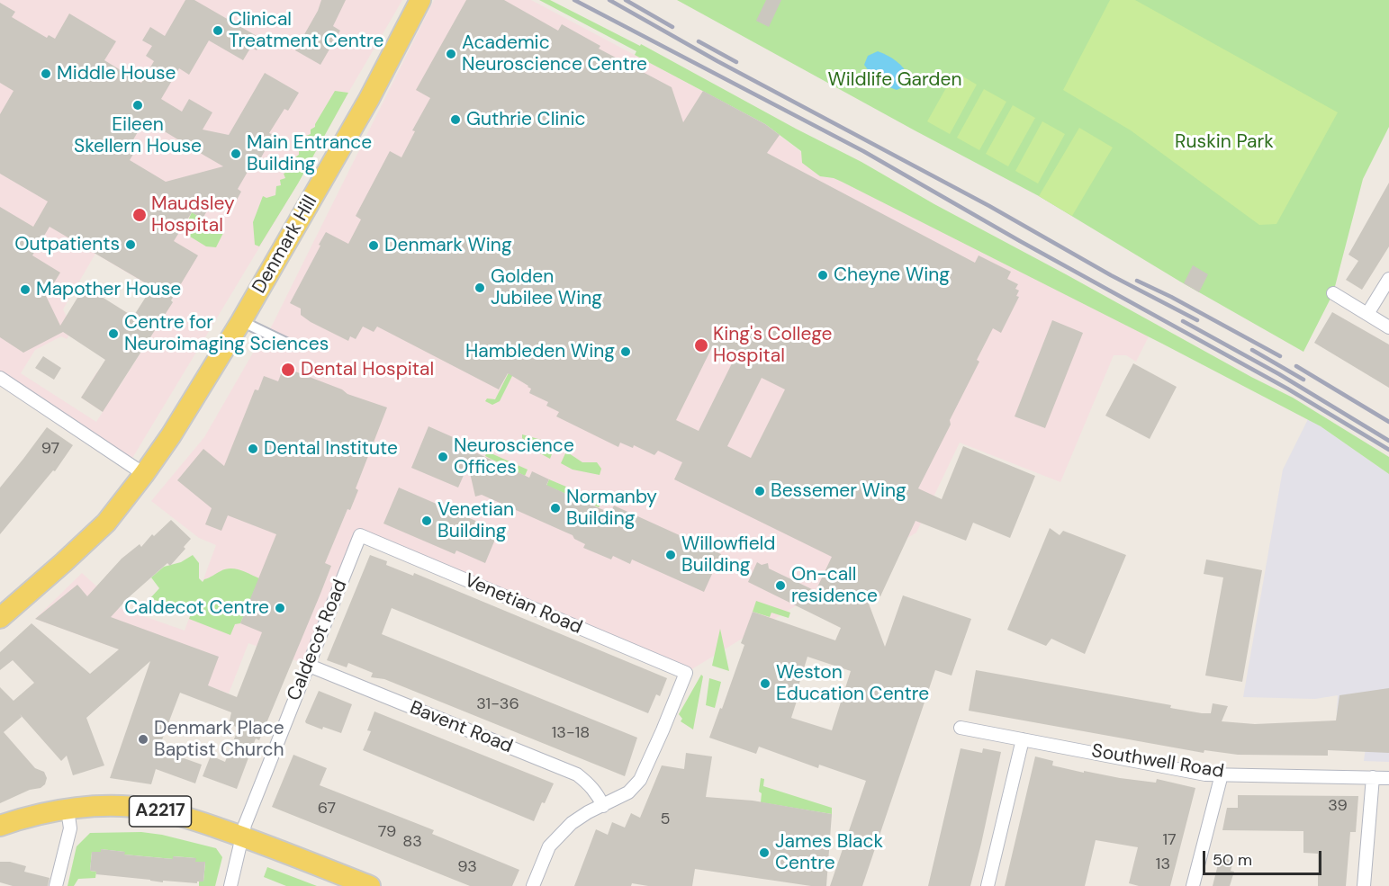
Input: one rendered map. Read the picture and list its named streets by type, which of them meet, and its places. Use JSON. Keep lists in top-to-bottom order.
{
  "streets": {
    "main road": ["Denmark Hill", "A2217"],
    "street": [
      "Venetian Road",
      "Caldecot Road",
      "Bavent Road",
      "Southwell Road"
    ]
  },
  "crossings": [
    ["Venetian Road", "Caldecot Road"],
    ["Venetian Road", "Bavent Road"],
    ["Caldecot Road", "Bavent Road"],
    ["Caldecot Road", "A2217"]
  ],
  "parks": ["Wildlife Garden", "Ruskin Park"],
  "places": [
    "Clinical Treatment Centre",
    "Academic Neuroscience Centre",
    "Middle House",
    "Eileen Skellern House",
    "Guthrie Clinic",
    "Main Entrance Building",
    "Maudsley Hospital",
    "Outpatients",
    "Denmark Wing",
    "Cheyne Wing",
    "Golden Jubilee Wing",
    "Mapother House",
    "Centre for Neuroimaging Sciences",
    "King's College Hospital",
    "Hambleden Wing",
    "Dental Hospital",
    "Dental Institute",
    "Neuroscience Offices",
    "Bessemer Wing",
    "Normanby Building",
    "Venetian Building",
    "Willowfield Building",
    "On-call residence",
    "Caldecot Centre",
    "Weston Education Centre",
    "Denmark Place Baptist Church",
    "James Black Centre"
  ],
  "house_numbers": [
    "97",
    "31-36",
    "13-18",
    "39",
    "67",
    "5",
    "79",
    "17",
    "83",
    "13",
    "93"
  ],
  "scale_bar": "50 m"
}
